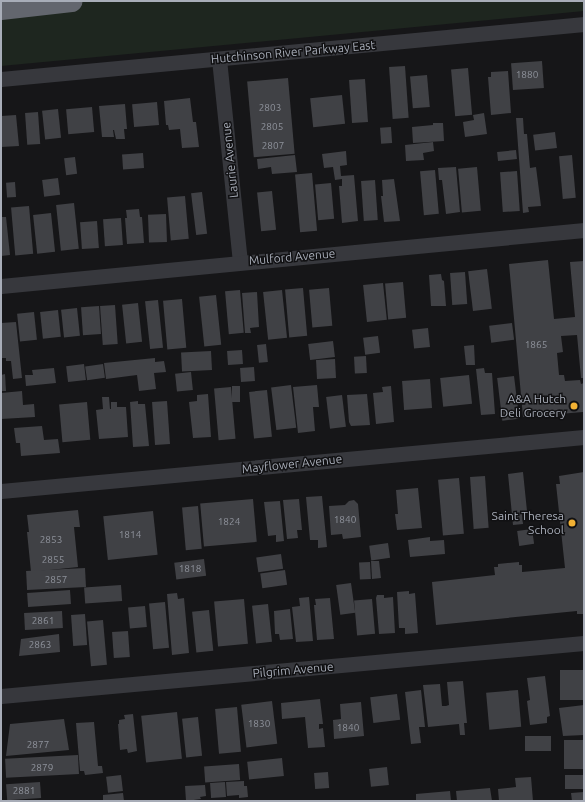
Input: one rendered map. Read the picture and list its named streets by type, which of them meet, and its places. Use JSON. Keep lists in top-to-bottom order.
{
  "streets": {
    "street": [
      "Hutchinson River Parkway East",
      "Laurie Avenue",
      "Mulford Avenue",
      "Mayflower Avenue",
      "Pilgrim Avenue"
    ]
  },
  "crossings": [
    ["Hutchinson River Parkway East", "Laurie Avenue"],
    ["Laurie Avenue", "Mulford Avenue"]
  ],
  "places": ["A&A Hutch Deli Grocery", "Saint Theresa School"],
  "house_numbers": [
    "1880",
    "2803",
    "2805",
    "2807",
    "1865",
    "1840",
    "1824",
    "1814",
    "2853",
    "2855",
    "1818",
    "2857",
    "2861",
    "2863",
    "1830",
    "1840",
    "2877",
    "2879",
    "2881"
  ]
}
